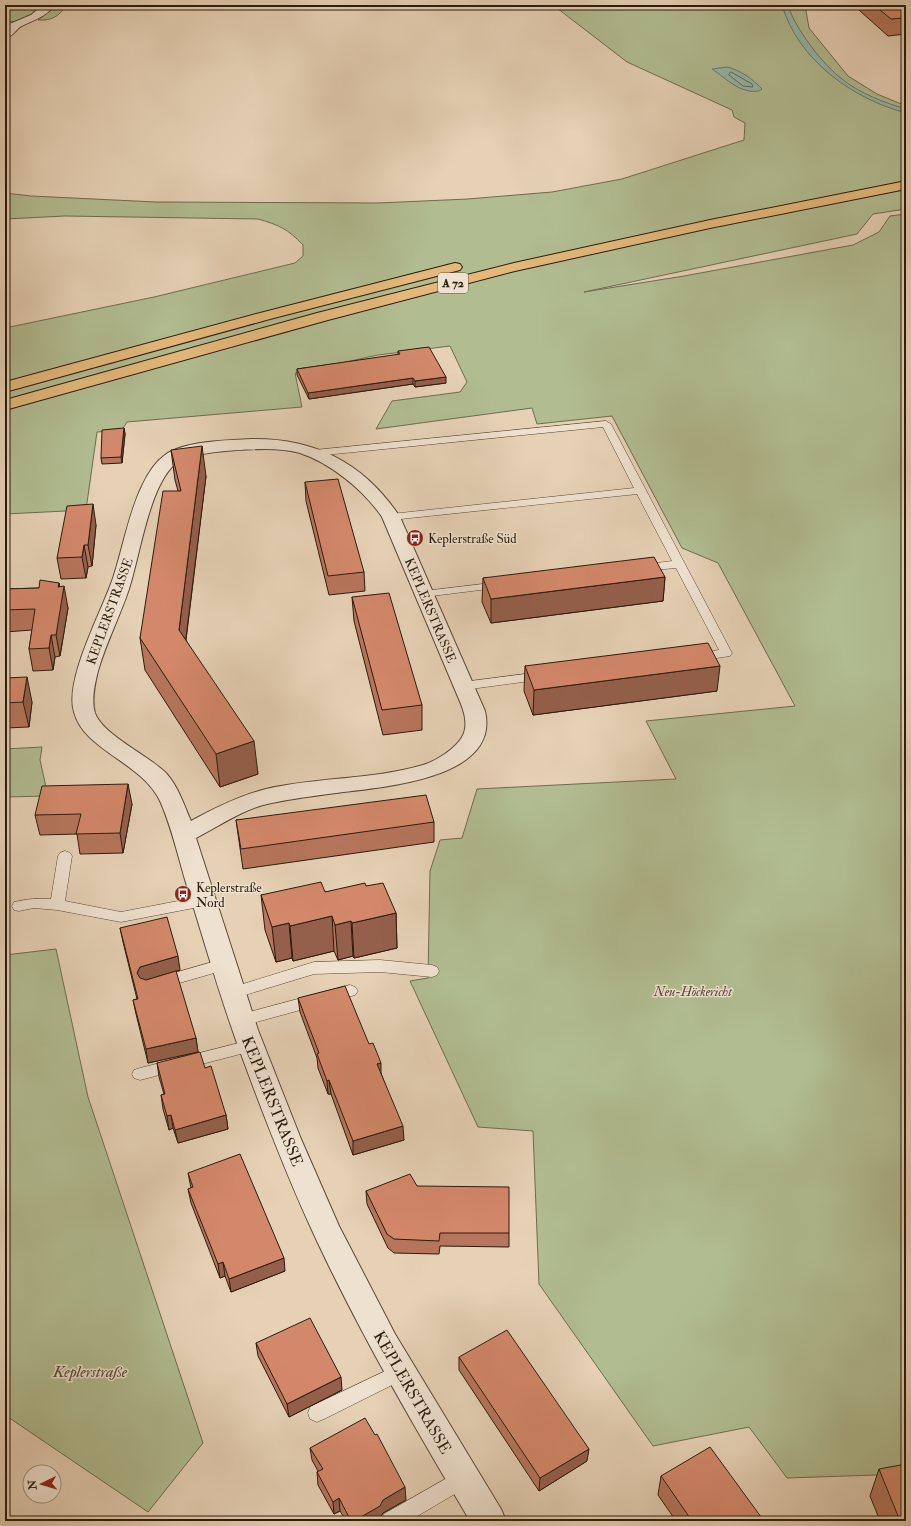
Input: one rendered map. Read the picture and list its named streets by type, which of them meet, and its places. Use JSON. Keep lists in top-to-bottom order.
{
  "streets": {
    "highway": ["A 72"],
    "street": ["KEPLERSTRASSE"]
  },
  "parks": ["Neu-Höckericht", "Keplerstraße"],
  "places": {
    "bus stop": ["Keplerstraße Süd", "Keplerstraße Nord"]
  },
  "north": "left"
}
